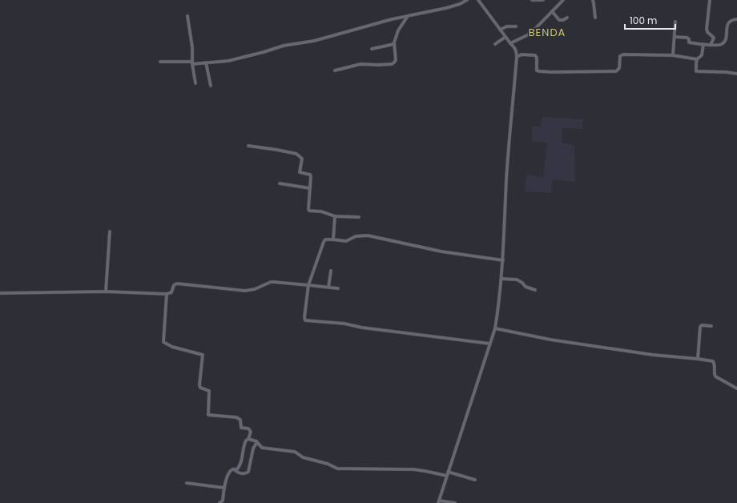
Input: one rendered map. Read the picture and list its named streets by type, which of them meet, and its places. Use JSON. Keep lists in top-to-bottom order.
{
  "districts": ["BENDA"],
  "scale_bar": "100 m"
}
